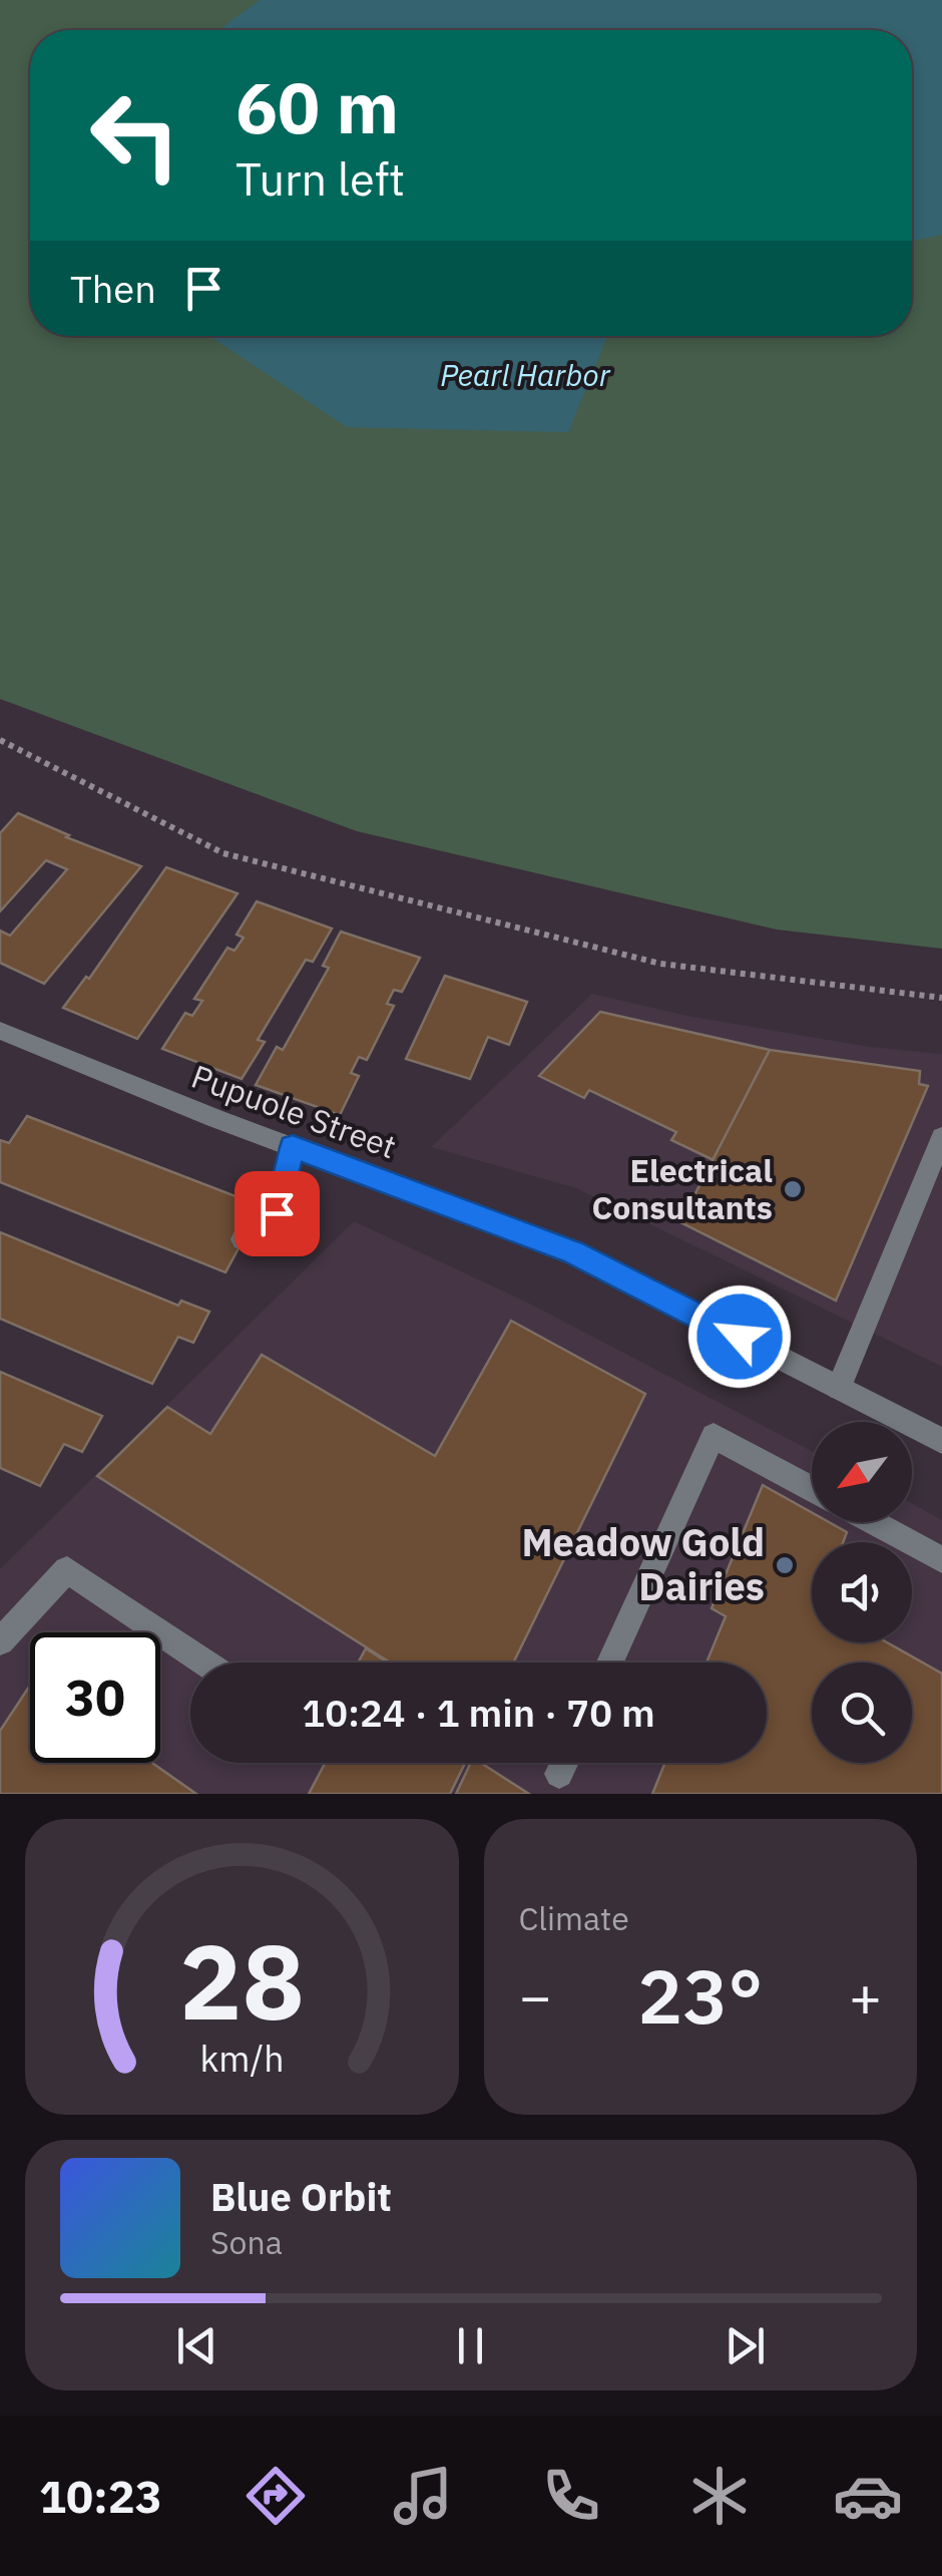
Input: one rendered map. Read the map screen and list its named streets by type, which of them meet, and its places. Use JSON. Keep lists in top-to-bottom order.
{
  "streets": {
    "street": ["Pupuole Street"]
  },
  "water": ["Pearl Harbor"],
  "places": ["Electrical Consultants", "Meadow Gold Dairies"],
  "north": "bottom left",
  "page": {
    "turn": ["60 m", "Turn left"],
    "then": "Then",
    "limit": "30",
    "trip": "10:24 · 1 min · 70 m",
    "tile": "Climate",
    "heat": ["−", "23°", "+"],
    "song": ["Blue Orbit", "Sona"],
    "tabs": "10:23",
    "gauge": ["28", "km/h"]
  }
}
